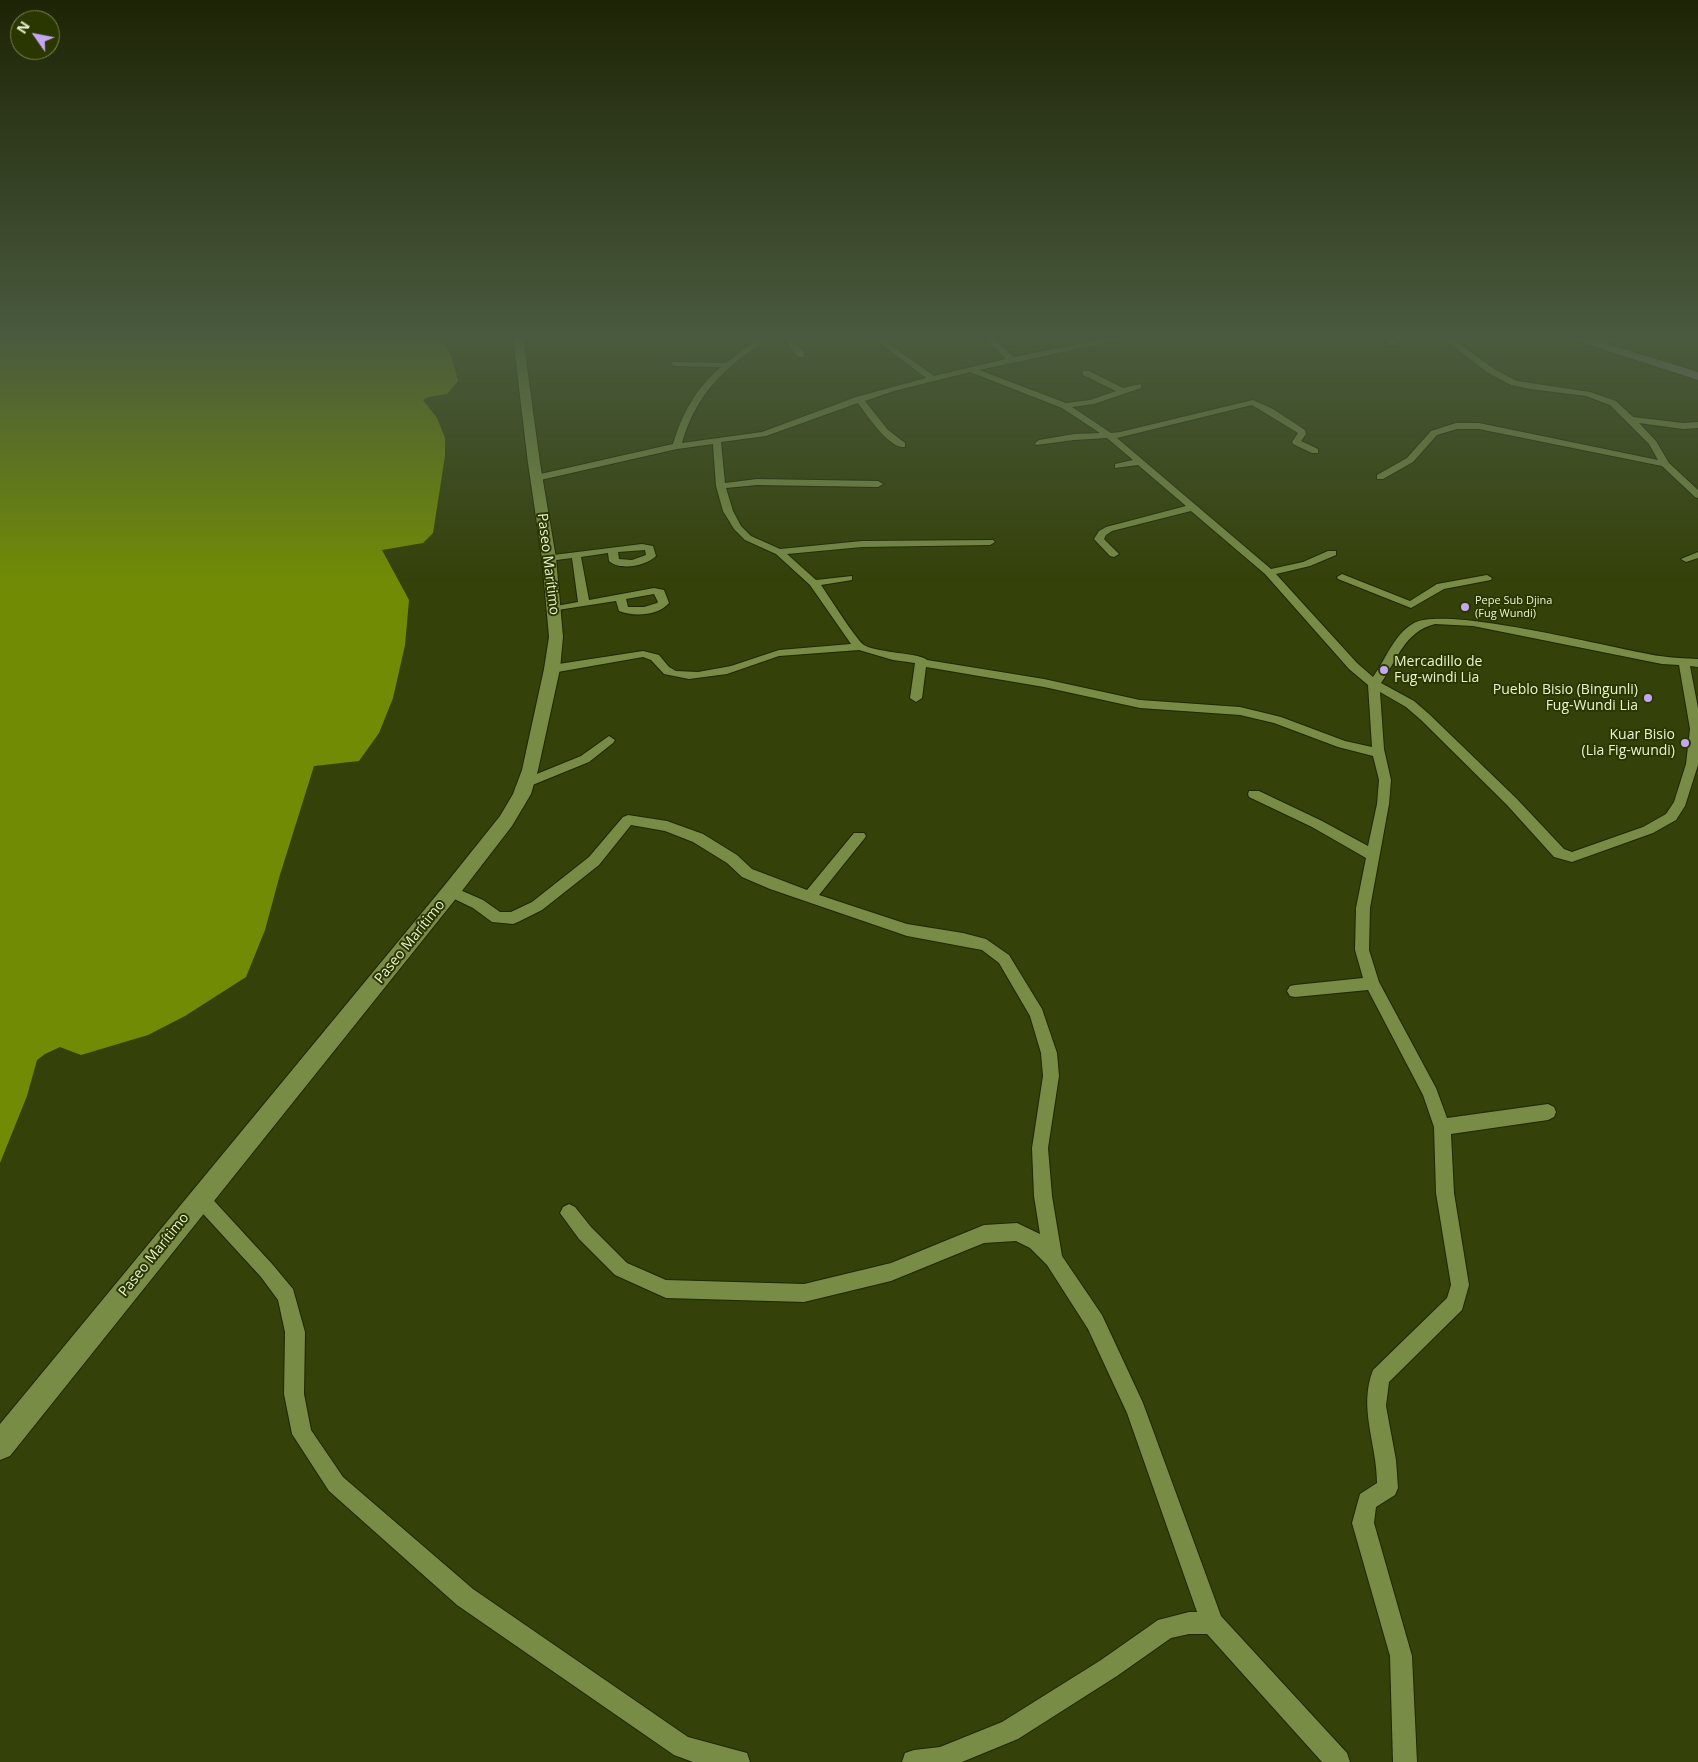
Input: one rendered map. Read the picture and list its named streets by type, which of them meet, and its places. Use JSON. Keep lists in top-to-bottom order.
{
  "streets": {
    "main road": ["Paseo Marítimo"]
  },
  "places": [
    "Pepe Sub Djina (Fug Wundi)",
    "Mercadillo de Fug-windi Lia",
    "Pueblo Bisio (Bingunli) Fug-Wundi Lia",
    "Kuar Bisio (Lia Fig-wundi)"
  ],
  "north": "top left"
}
